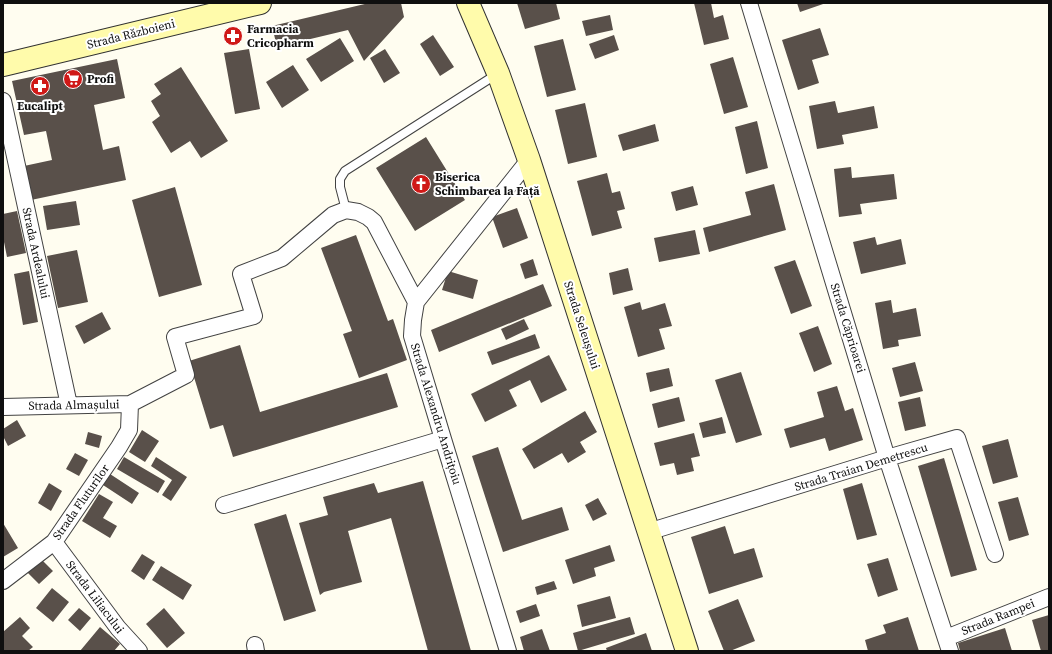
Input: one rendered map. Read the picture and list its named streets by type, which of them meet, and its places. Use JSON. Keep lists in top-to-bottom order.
{
  "streets": {
    "main road": ["Strada Războieni", "Strada Seleușului"],
    "street": [
      "Strada Ardealului",
      "Strada Căprioarei",
      "Strada Almașului",
      "Strada Alexandru Andrițoiu",
      "Strada Traian Demetrescu",
      "Strada Fluturilor",
      "Strada Liliacului",
      "Strada Rampei"
    ]
  },
  "crossings": [
    ["Strada Ardealului", "Strada Almașului"],
    ["Strada Seleușului", "Strada Alexandru Andrițoiu"],
    ["Strada Seleușului", "Strada Traian Demetrescu"],
    ["Strada Căprioarei", "Strada Traian Demetrescu"],
    ["Strada Căprioarei", "Strada Rampei"],
    ["Strada Almașului", "Strada Fluturilor"],
    ["Strada Fluturilor", "Strada Liliacului"]
  ],
  "places": {
    "pharmacy": ["Farmacia Cricopharm", "Eucalipt"],
    "supermarket": ["Profi"],
    "church": ["Biserica Schimbarea la Față"]
  }
}
